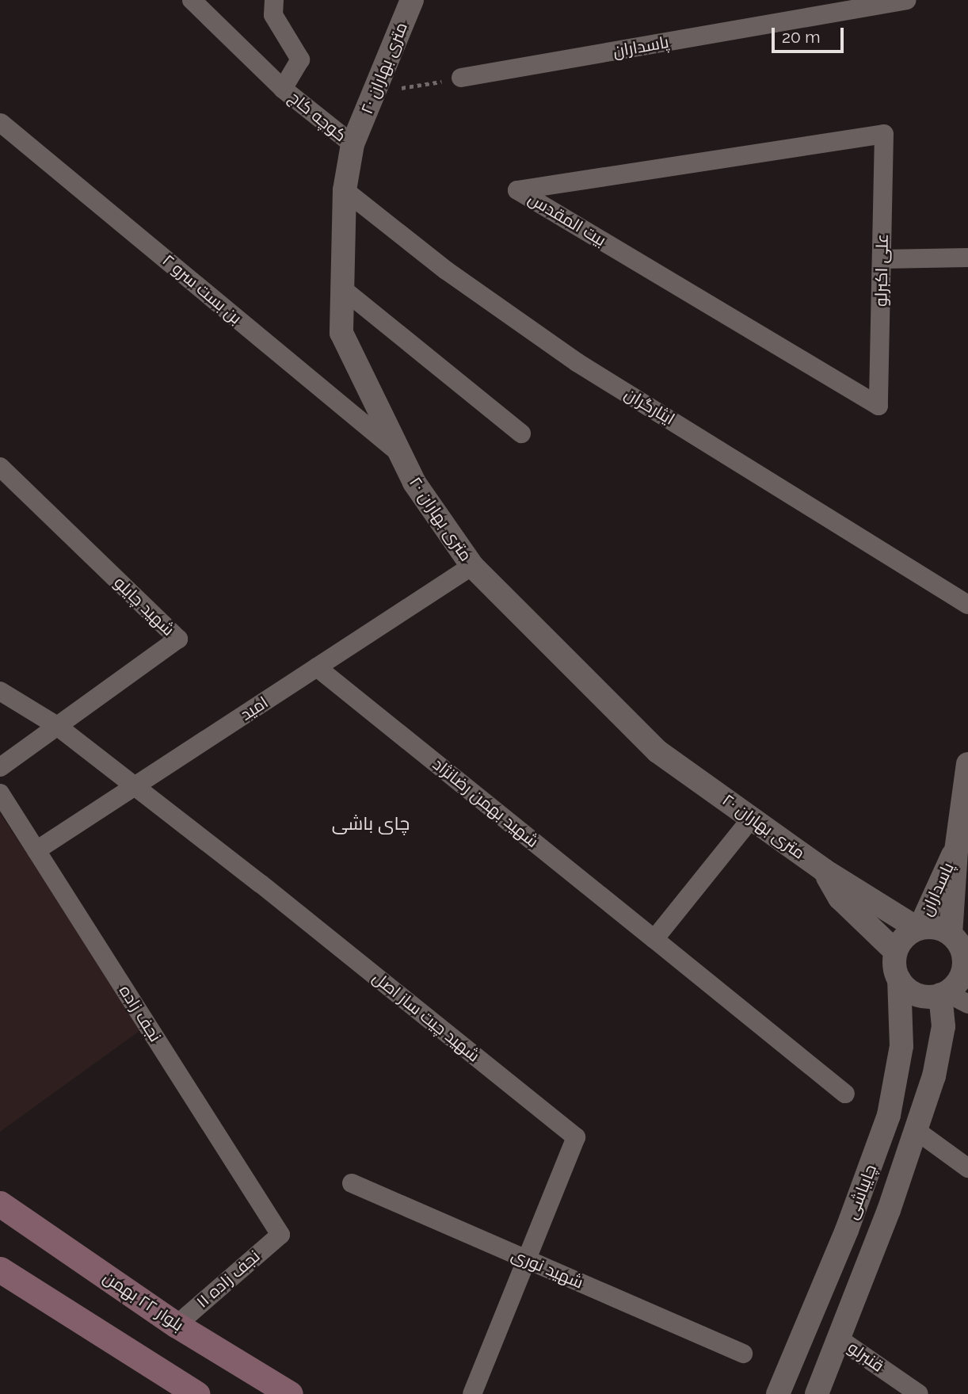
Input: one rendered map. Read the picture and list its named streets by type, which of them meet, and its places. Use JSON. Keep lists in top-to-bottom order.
{
  "streets": {
    "main road": ["بلوار ۲۲ بهمن"],
    "street": [
      "پاسداران",
      "۲۰ متری بهاران",
      "کوچه کاج",
      "بیت المقدس",
      "علی اکبرلو",
      "بن بست سرو ۲",
      "ایثارگران",
      "شهید چایلو",
      "امید",
      "شهید بهمن رضانژاد",
      "نجف زاده",
      "شهید چیت ساز اصل",
      "چایباشی",
      "شهید نوری",
      "نجف زاده ۱۱",
      "قنبرلو"
    ]
  },
  "crossings": [
    ["پاسداران", "۲۰ متری بهاران"],
    ["پاسداران", "چایباشی"],
    ["۲۰ متری بهاران", "کوچه کاج"],
    ["۲۰ متری بهاران", "بن بست سرو ۲"],
    ["۲۰ متری بهاران", "ایثارگران"],
    ["۲۰ متری بهاران", "امید"],
    ["۲۰ متری بهاران", "چایباشی"],
    ["بیت المقدس", "علی اکبرلو"],
    ["شهید چایلو", "شهید چیت ساز اصل"],
    ["امید", "شهید بهمن رضانژاد"],
    ["امید", "نجف زاده"],
    ["امید", "شهید چیت ساز اصل"],
    ["نجف زاده", "نجف زاده ۱۱"],
    ["شهید چیت ساز اصل", "شهید نوری"],
    ["چایباشی", "قنبرلو"],
    ["نجف زاده ۱۱", "بلوار ۲۲ بهمن"]
  ],
  "districts": ["چای باشی"],
  "scale_bar": "20 m"
}
